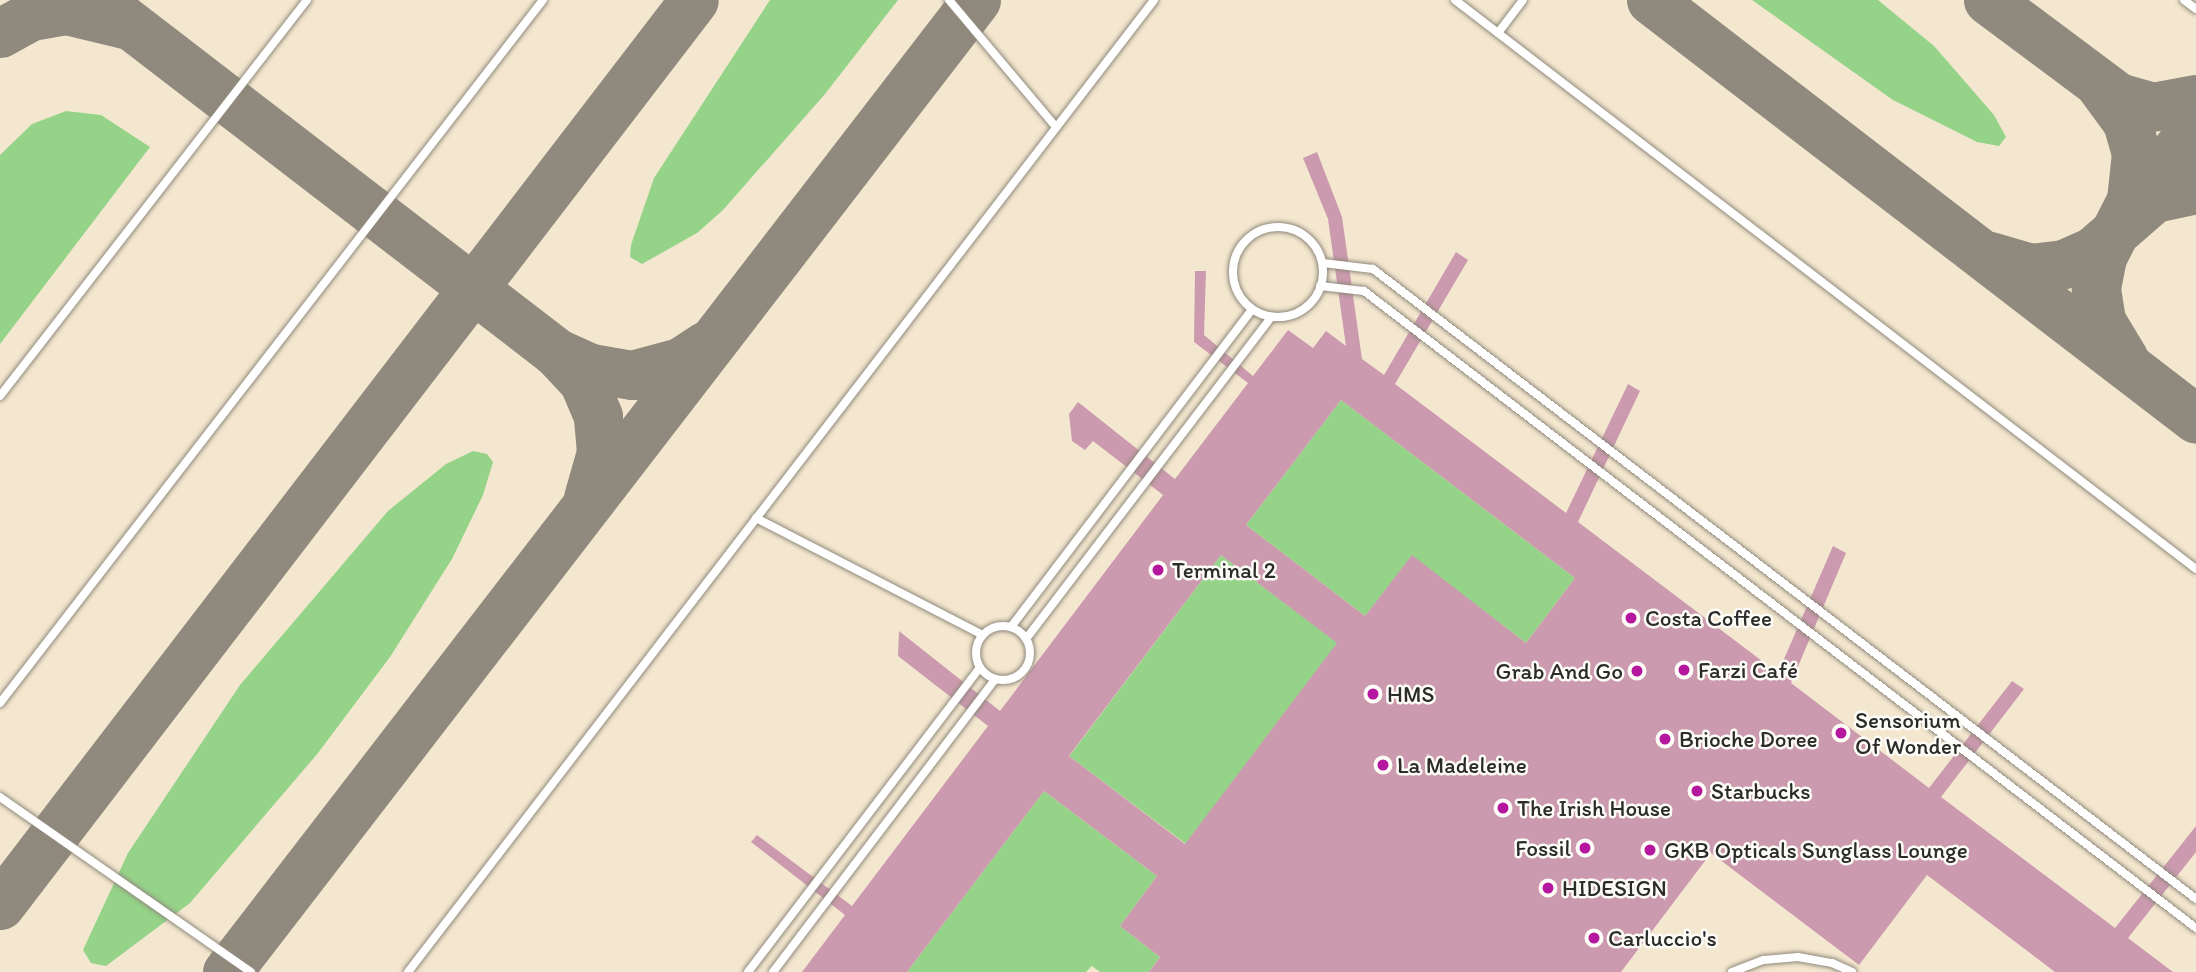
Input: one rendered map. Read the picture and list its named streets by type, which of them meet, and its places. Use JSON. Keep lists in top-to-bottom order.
{
  "places": [
    "Terminal 2",
    "Costa Coffee",
    "Farzi Café",
    "Grab And Go",
    "HMS",
    "Sensorium Of Wonder",
    "Brioche Doree",
    "La Madeleine",
    "Starbucks",
    "The Irish House",
    "Fossil",
    "GKB Opticals Sunglass Lounge",
    "HIDESIGN",
    "Carluccio's"
  ]
}
